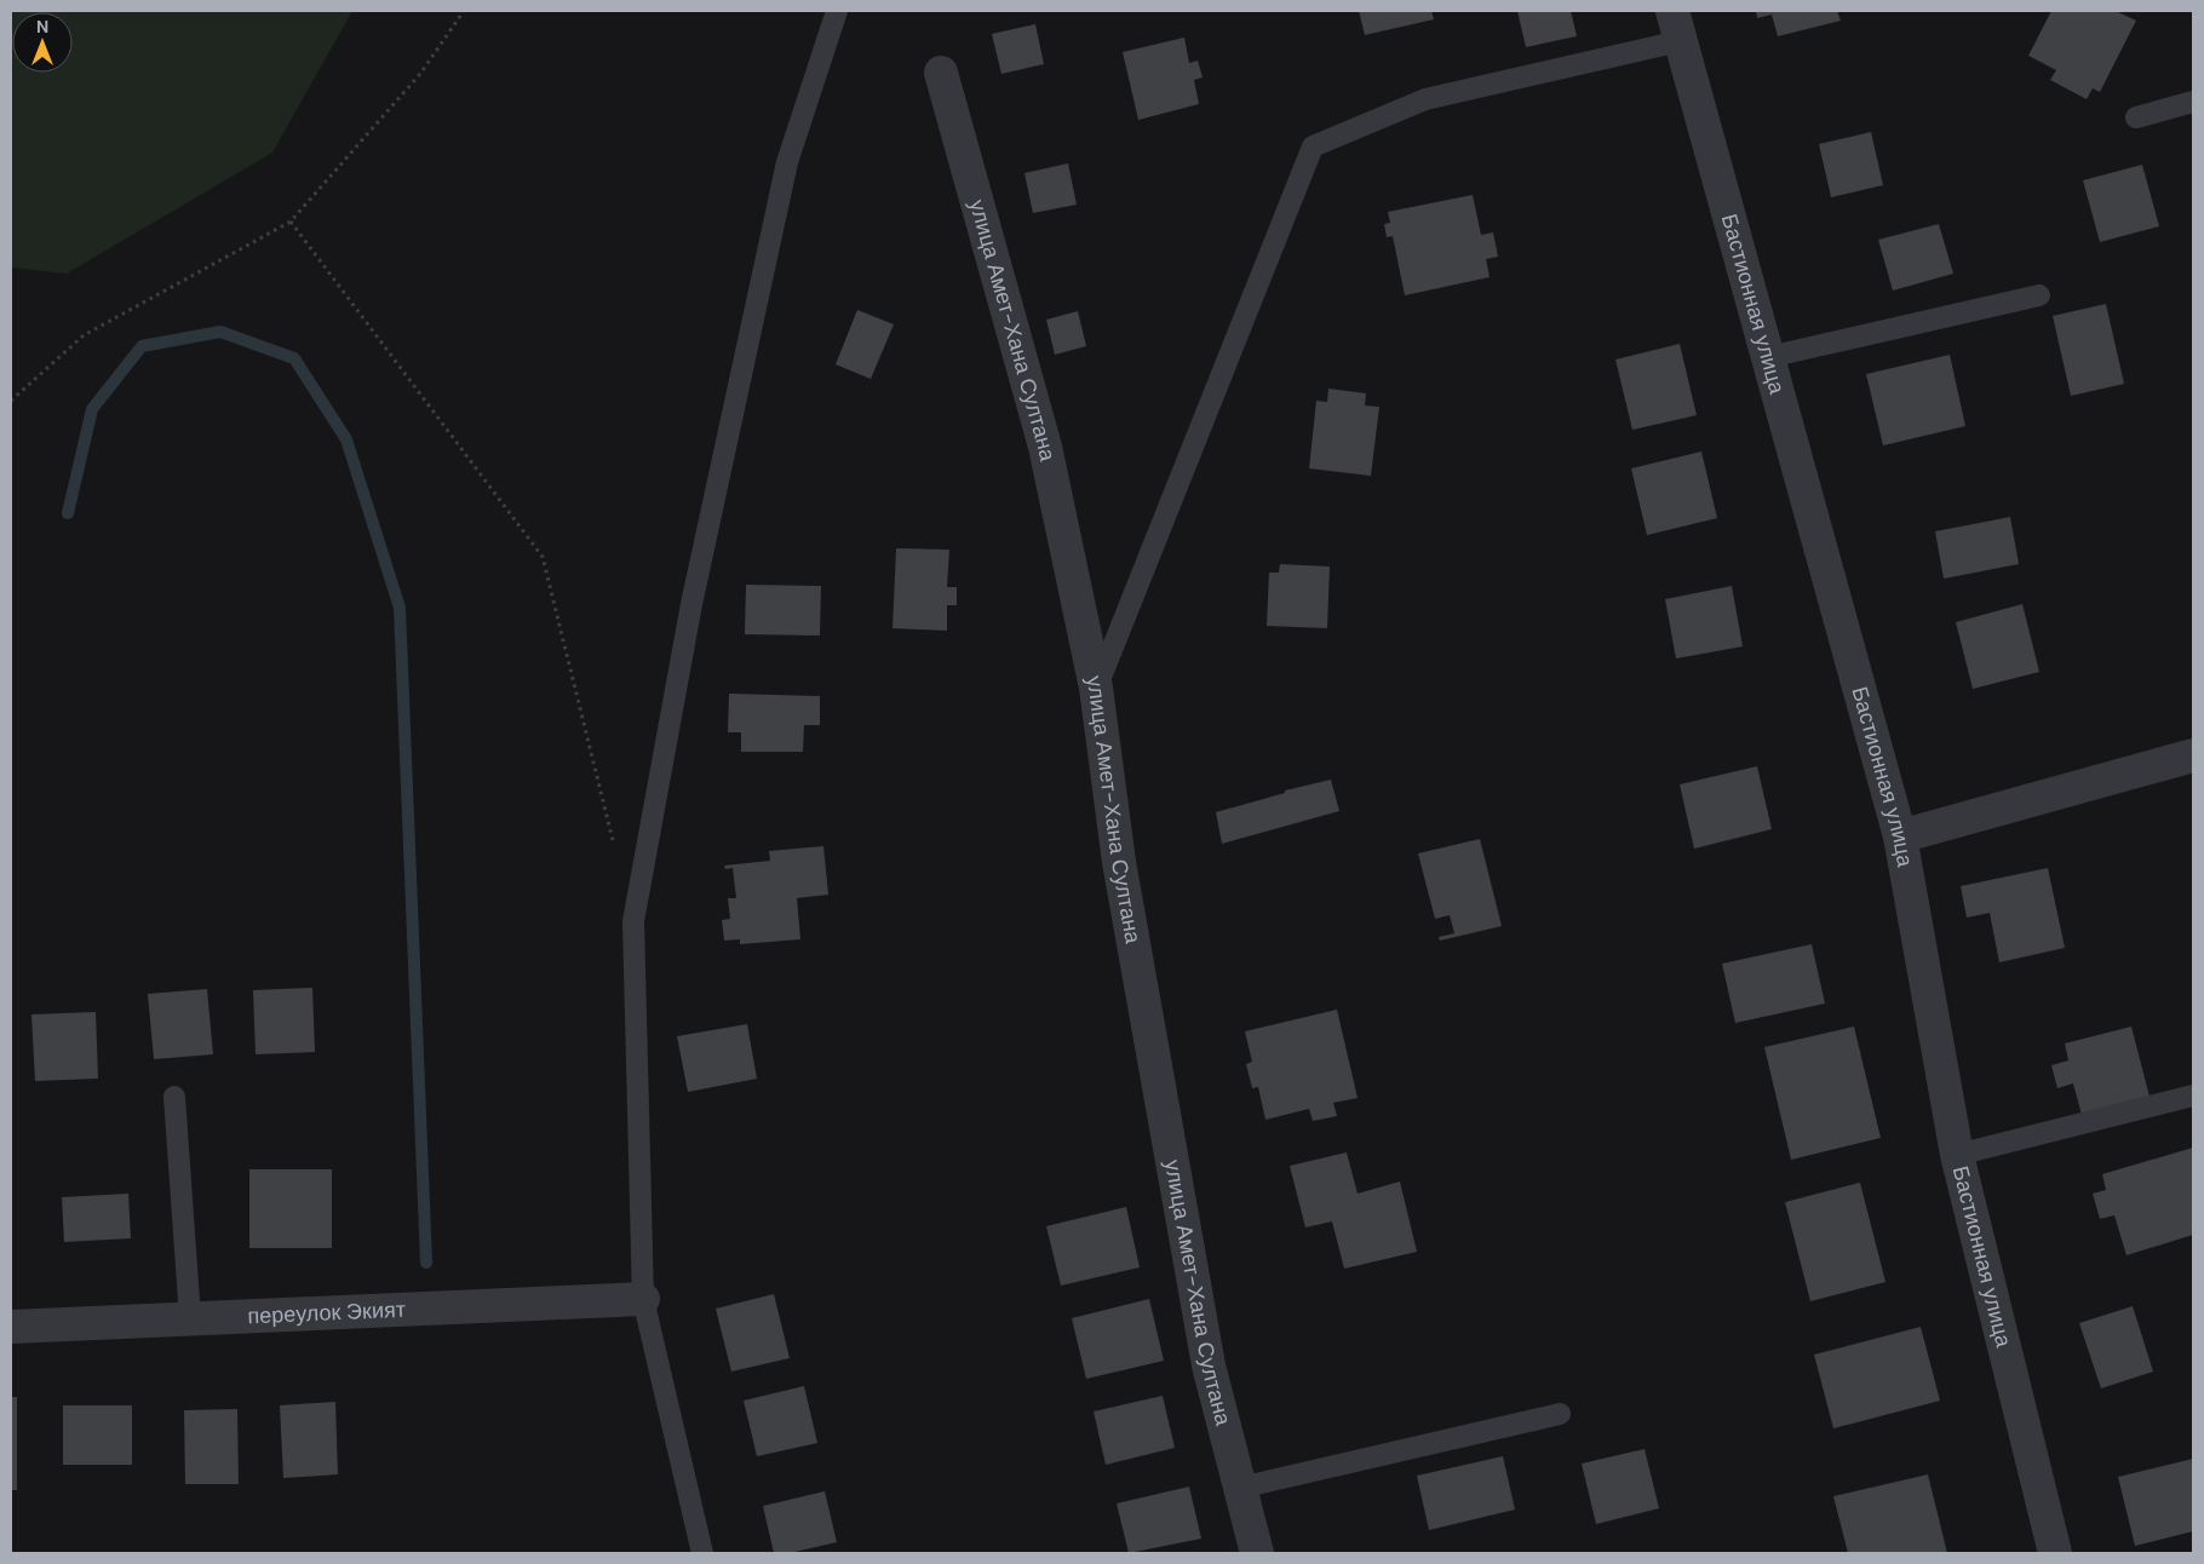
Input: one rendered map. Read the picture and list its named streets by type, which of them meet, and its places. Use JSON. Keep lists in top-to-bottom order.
{
  "streets": {
    "street": ["Бастионная улица", "улица Амет-Хана Султана", "переулок Экият"]
  },
  "north": "top"
}
